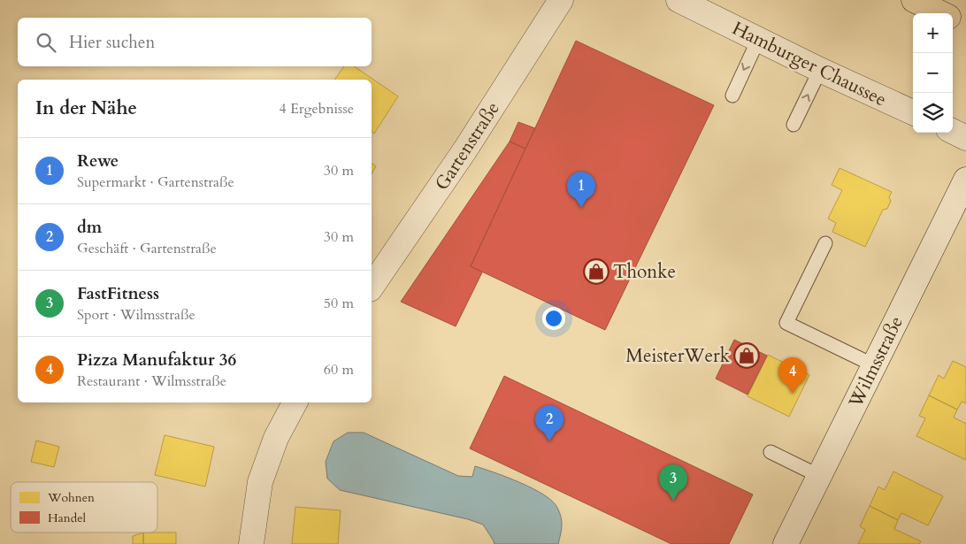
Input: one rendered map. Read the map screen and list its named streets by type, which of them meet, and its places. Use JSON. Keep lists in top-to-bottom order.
{
  "streets": {
    "street": ["Hamburger Chaussee", "Gartenstraße", "Wilmsstraße"]
  },
  "places": {
    "shop": ["Thonke", "MeisterWerk"]
  },
  "legend": ["Wohnen", "Handel"],
  "page": {
    "map_buttons": ["+", "−"],
    "search": "Hier suchen",
    "heading": ["In der Nähe", "4 Ergebnisse"],
    "list": [
      {
        "mark": "1",
        "name": "Rewe",
        "note": "Supermarkt · Gartenstraße",
        "value": "30 m"
      },
      {
        "mark": "2",
        "name": "dm",
        "note": "Geschäft · Gartenstraße",
        "value": "30 m"
      },
      {
        "mark": "3",
        "name": "FastFitness",
        "note": "Sport · Wilmsstraße",
        "value": "50 m"
      },
      {
        "mark": "4",
        "name": "Pizza Manufaktur 36",
        "note": "Restaurant · Wilmsstraße",
        "value": "60 m"
      }
    ],
    "pins": [
      "1",
      "4",
      "2",
      "3"
    ]
  }
}
